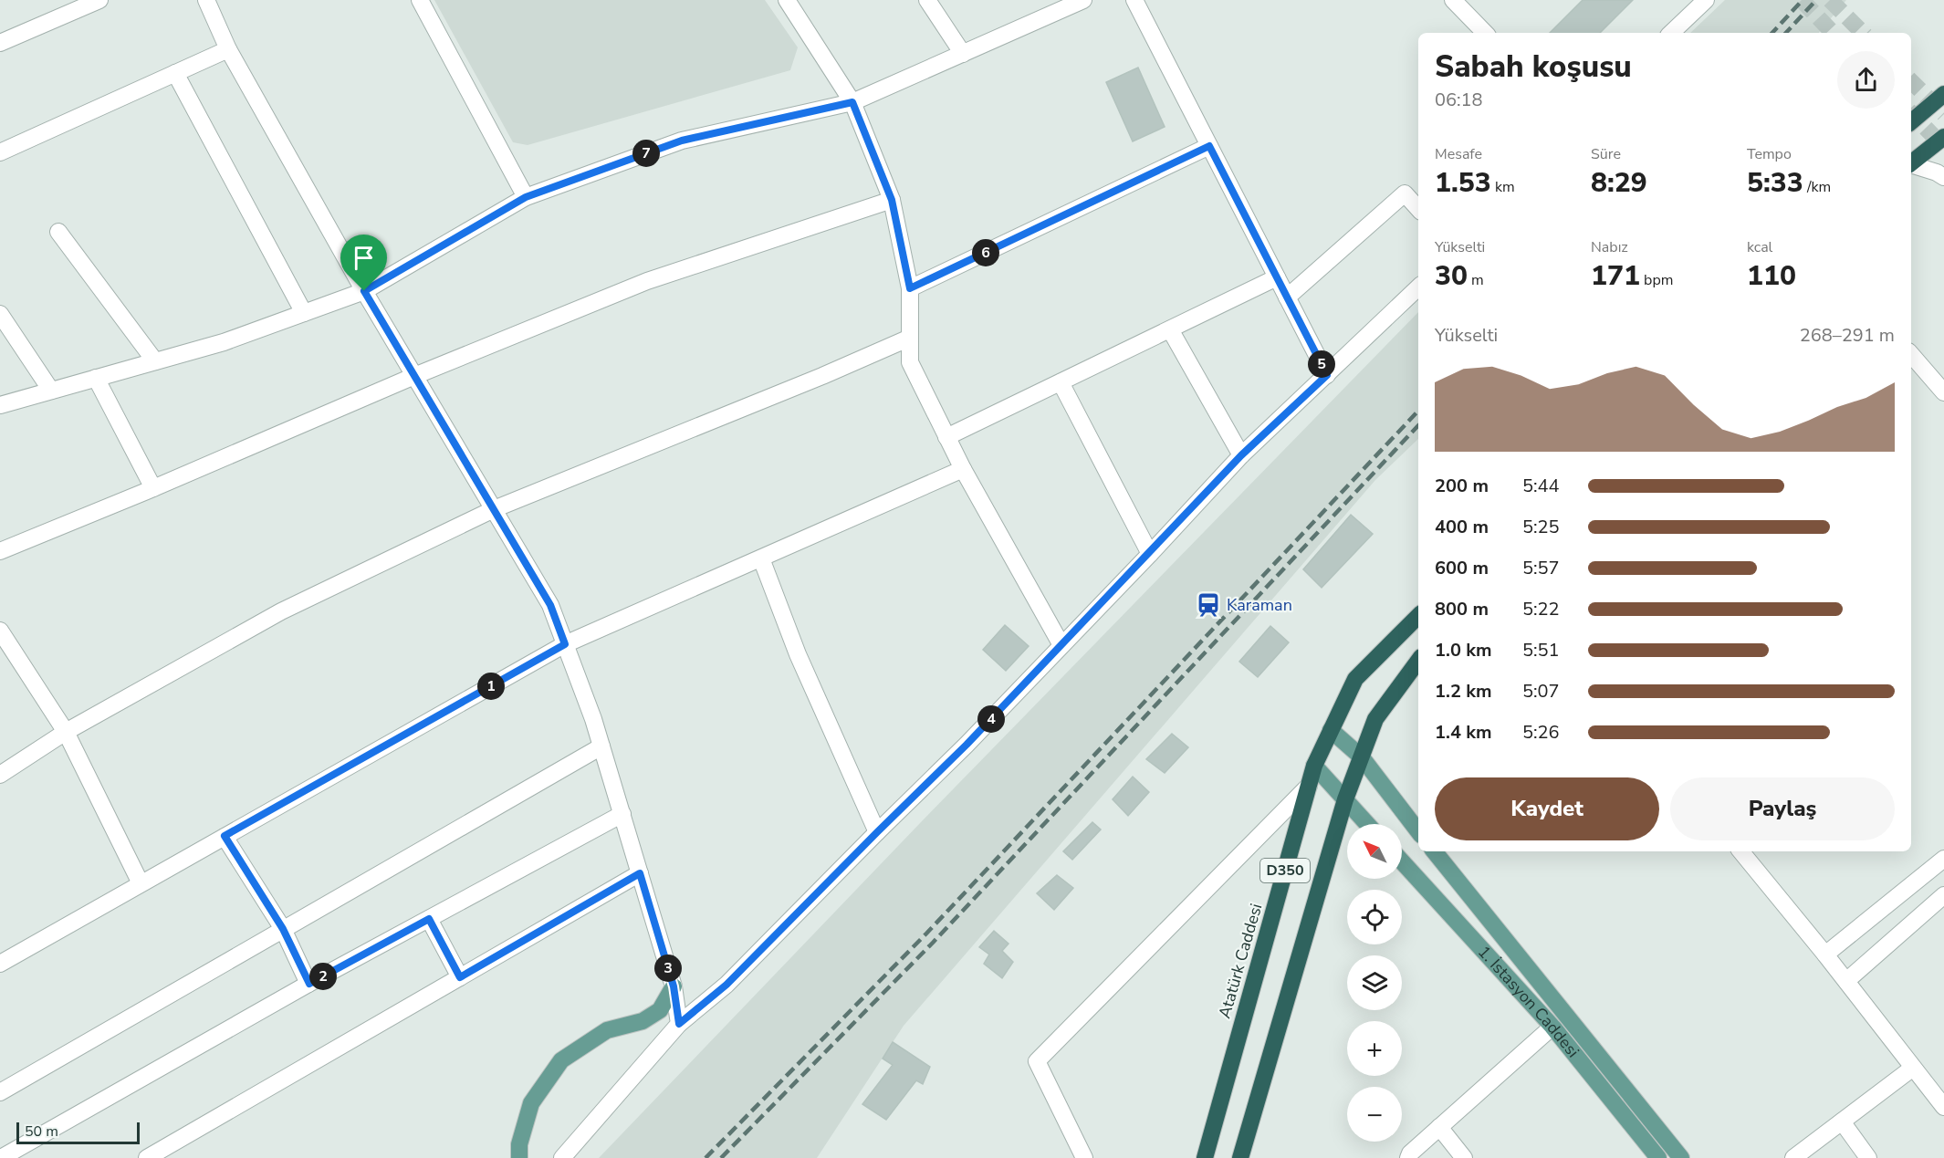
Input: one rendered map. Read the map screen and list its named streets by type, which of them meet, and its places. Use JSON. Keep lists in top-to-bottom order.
{
  "streets": {
    "highway": ["D350", "Atatürk Caddesi"],
    "main road": ["1. İstasyon Caddesi"]
  },
  "places": {
    "station": ["Karaman"]
  },
  "scale_bar": "50 m",
  "north": "top left",
  "page": {
    "heading": ["Sabah koşusu", "06:18"],
    "stats": [
      ["Mesafe", "1.53 km"],
      ["Süre", "8:29"],
      ["Tempo", "5:33 /km"],
      ["Yükselti", "30 m"],
      ["Nabız", "171 bpm"],
      ["kcal", "110"]
    ],
    "pins": [
      "7",
      "6",
      "5",
      "1",
      "4",
      "3",
      "2"
    ],
    "chart": ["Yükselti", "268–291 m"],
    "list": [
      {
        "name": "200 m",
        "note": "5:44"
      },
      {
        "name": "400 m",
        "note": "5:25"
      },
      {
        "name": "600 m",
        "note": "5:57"
      },
      {
        "name": "800 m",
        "note": "5:22"
      },
      {
        "name": "1.0 km",
        "note": "5:51"
      },
      {
        "name": "1.2 km",
        "note": "5:07"
      },
      {
        "name": "1.4 km",
        "note": "5:26"
      }
    ],
    "buttons": ["Kaydet", "Paylaş"],
    "map_buttons": ["+", "−"],
    "scale": "50 m"
  }
}
